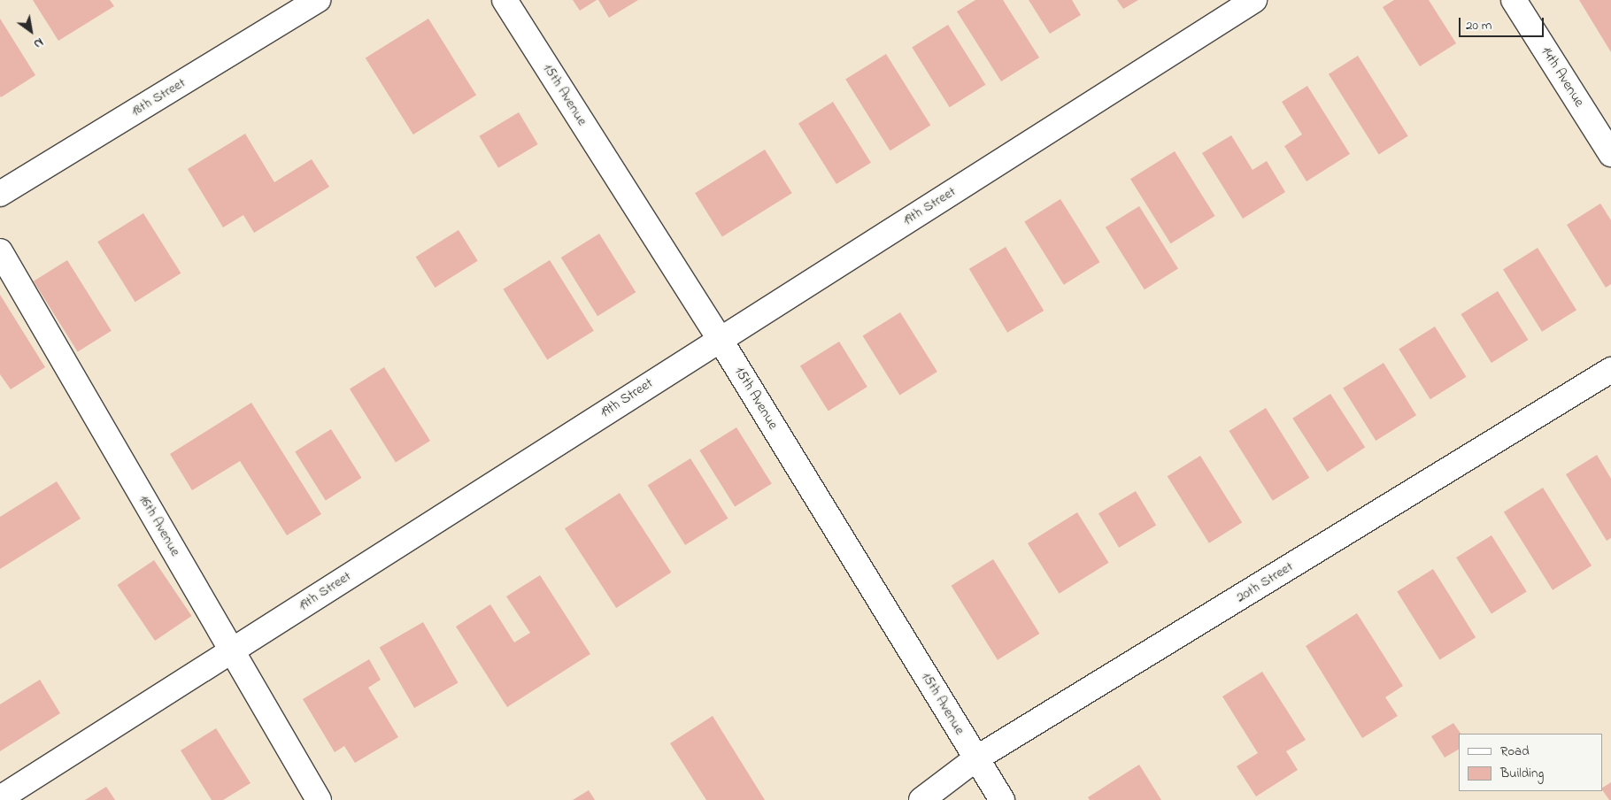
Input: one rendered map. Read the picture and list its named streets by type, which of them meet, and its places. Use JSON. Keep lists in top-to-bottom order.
{
  "streets": {
    "street": [
      "14th Avenue",
      "15th Avenue",
      "18th Street",
      "19th Street",
      "16th Avenue",
      "20th Street"
    ]
  },
  "crossings": [
    ["15th Avenue", "19th Street"],
    ["15th Avenue", "20th Street"],
    ["19th Street", "16th Avenue"]
  ],
  "legend": ["Road", "Building"],
  "scale_bar": "20 m",
  "north": "bottom right"
}
